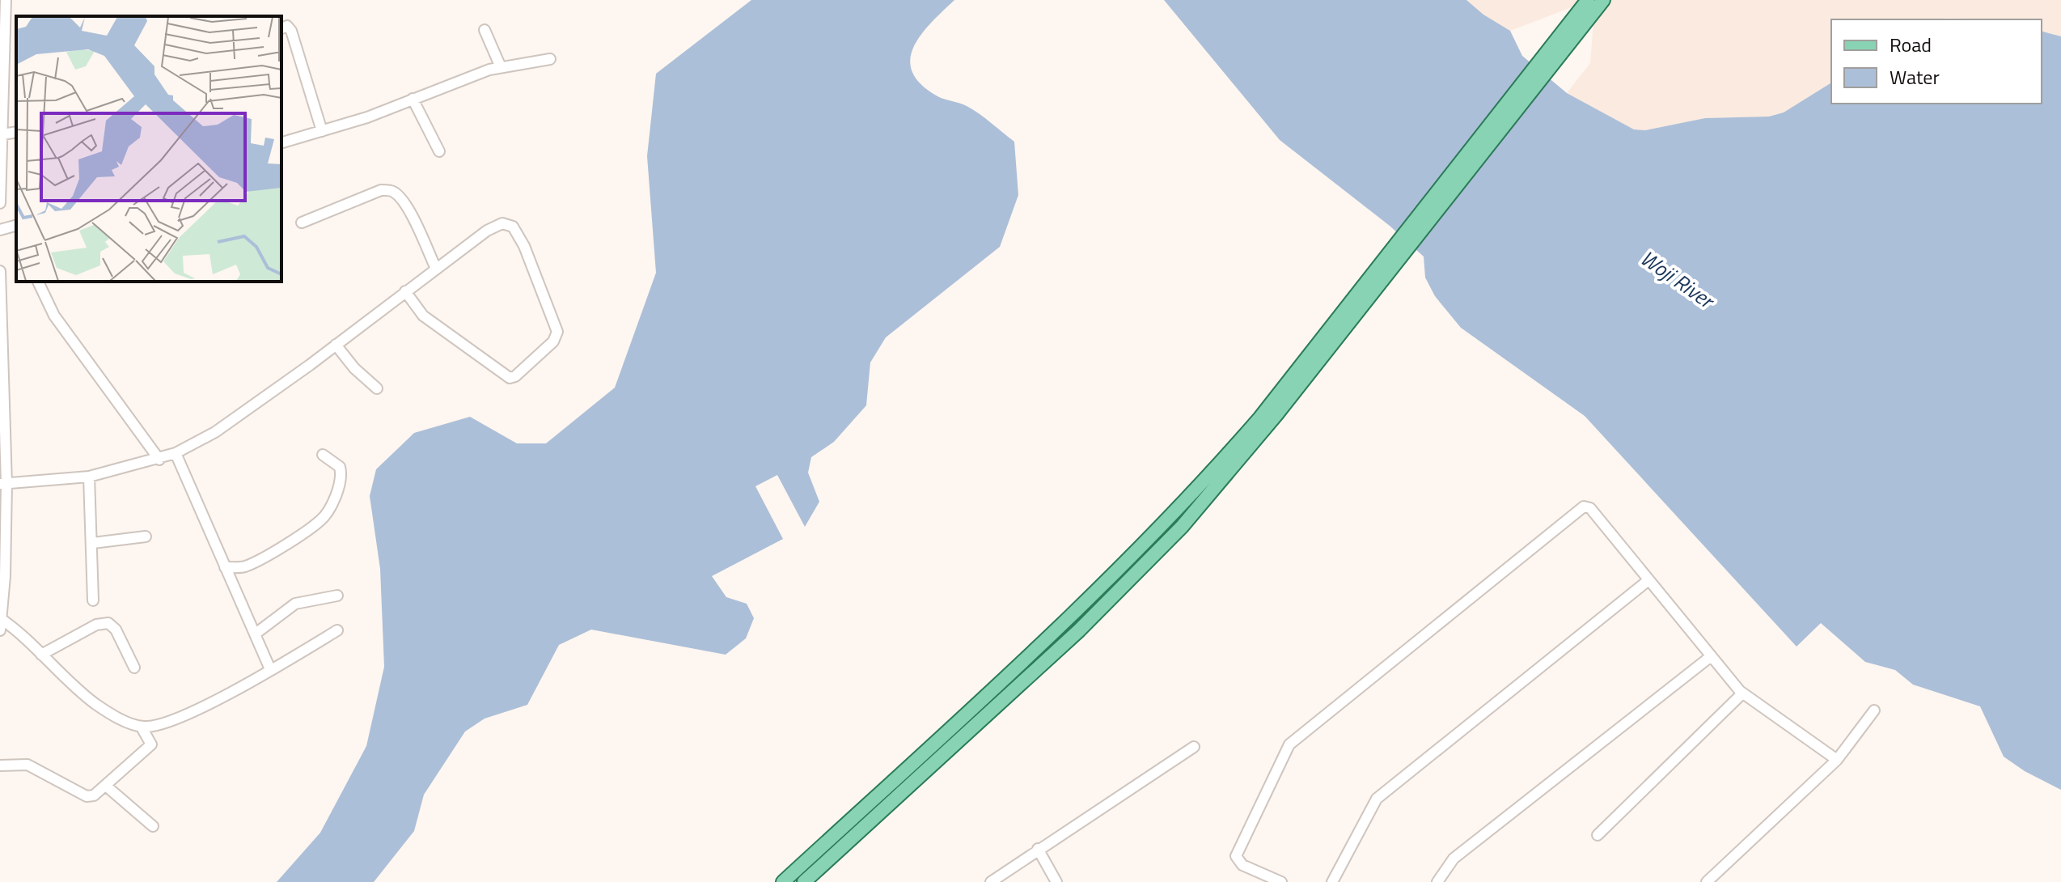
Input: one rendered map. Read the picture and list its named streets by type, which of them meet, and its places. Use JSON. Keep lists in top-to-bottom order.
{
  "water": ["Woji River"],
  "legend": ["Road", "Water"]
}
